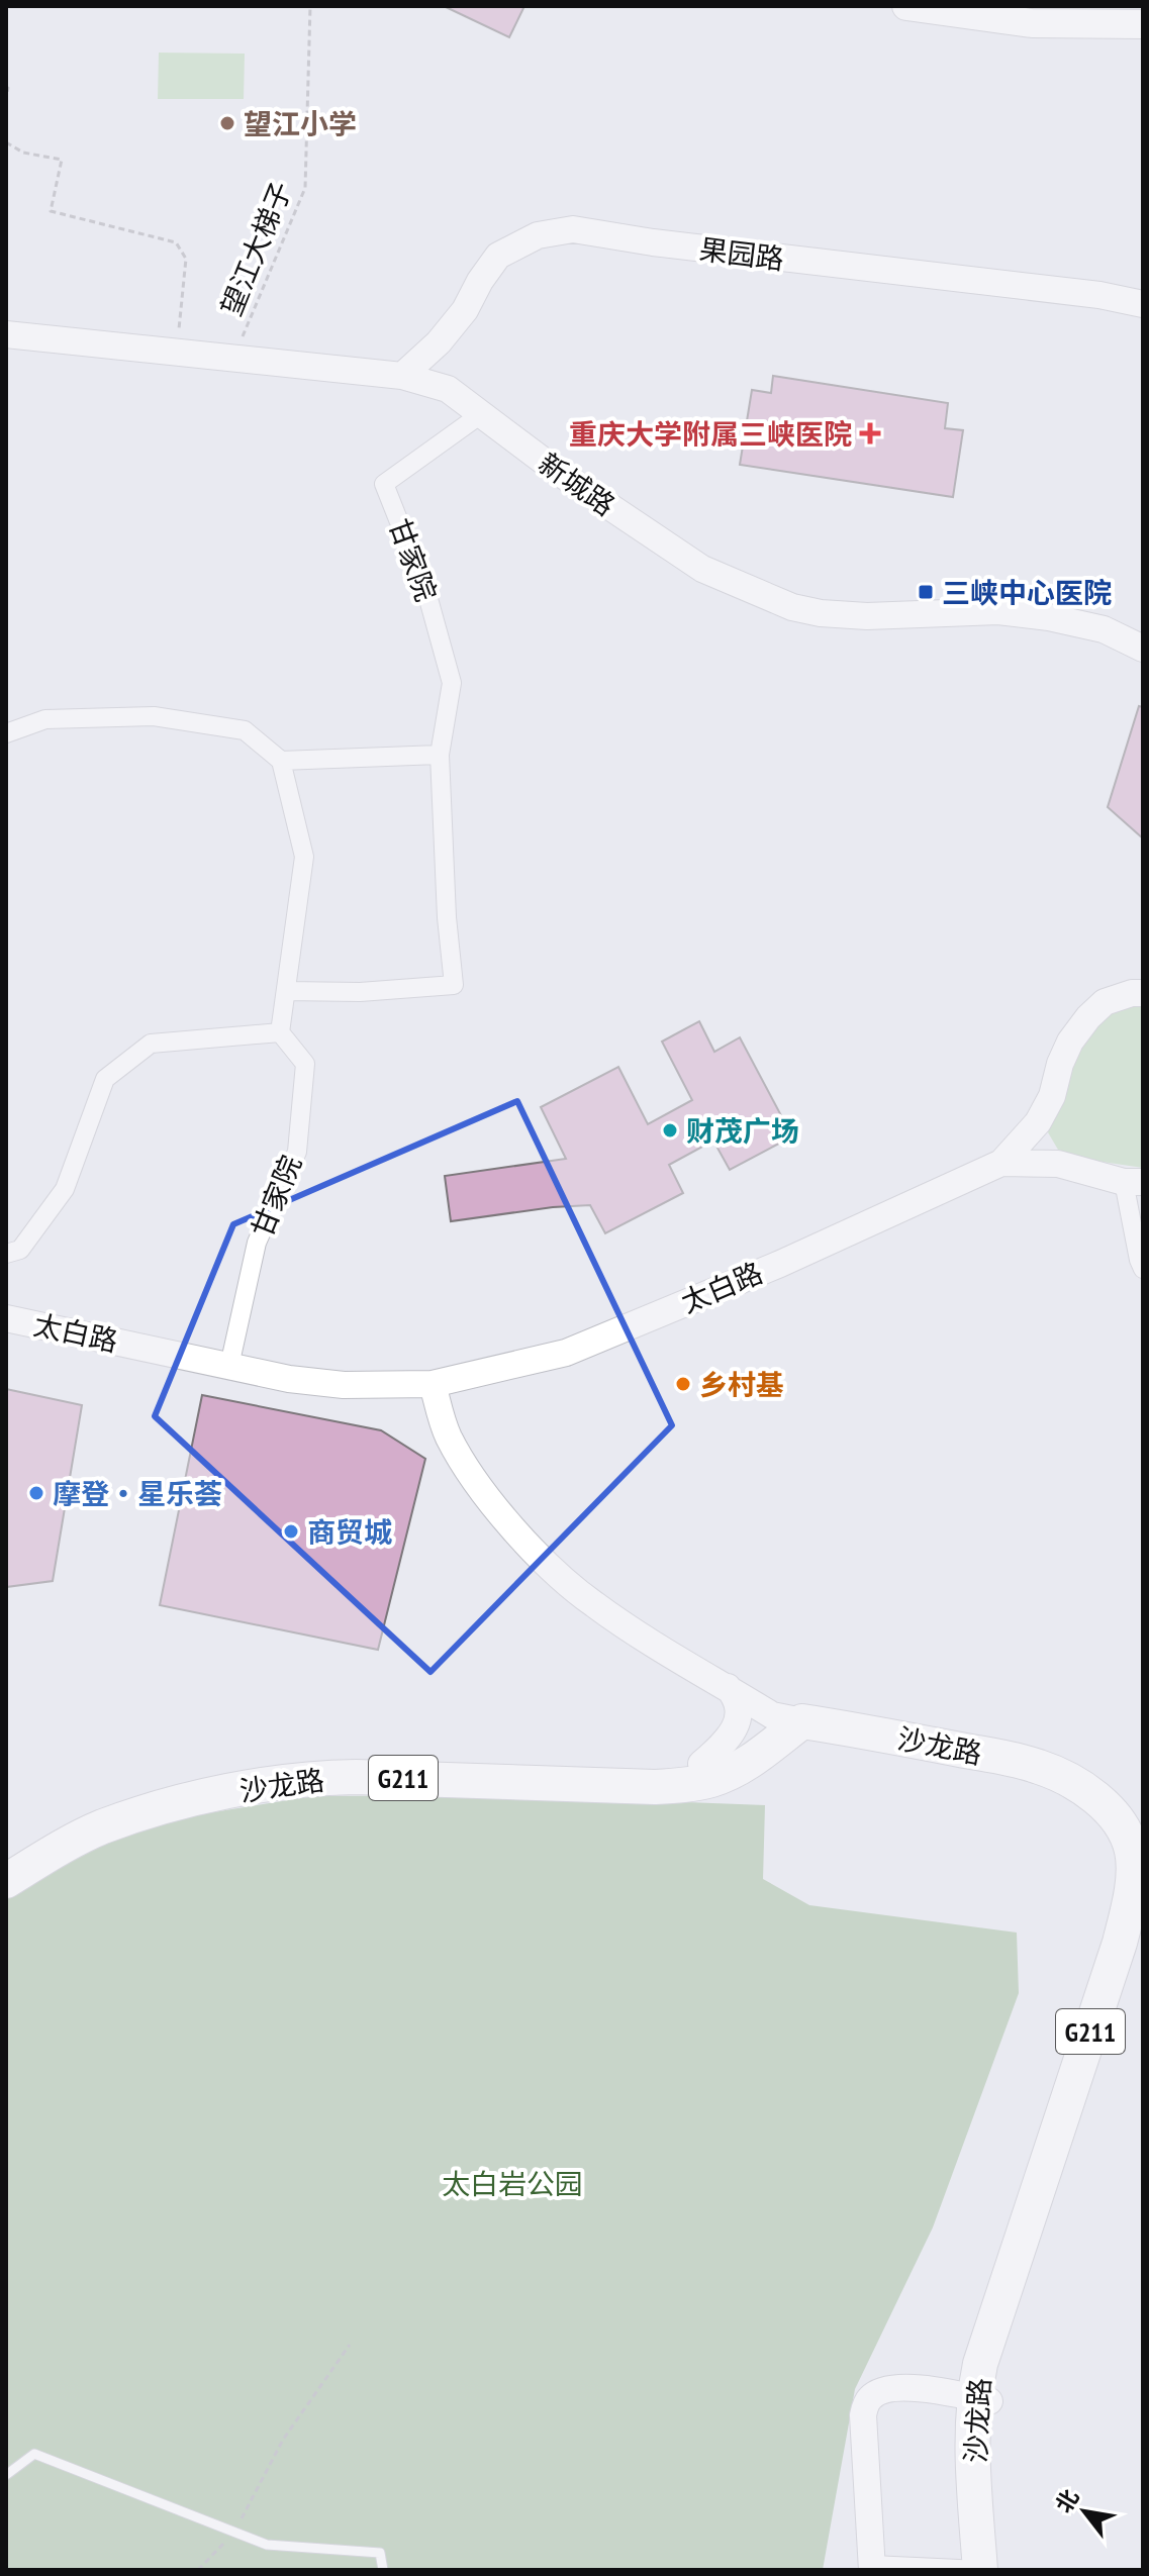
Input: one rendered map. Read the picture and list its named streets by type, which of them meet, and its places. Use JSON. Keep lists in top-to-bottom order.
{
  "streets": {
    "highway": ["沙龙路", "G211"],
    "main road": ["果园路", "新城路", "太白路"],
    "street": ["甘家院"],
    "path": ["望江大梯子"]
  },
  "crossings": [
    ["望江大梯子", "新城路"],
    ["果园路", "新城路"],
    ["新城路", "甘家院"],
    ["甘家院", "太白路"]
  ],
  "parks": ["太白岩公园"],
  "places": {
    "other": [
      "望江小学",
      "财茂广场",
      "乡村基",
      "摩登・星乐荟",
      "商贸城"
    ],
    "health": ["重庆大学附属三峡医院"],
    "transit": ["三峡中心医院"]
  },
  "north": "top left"
}
